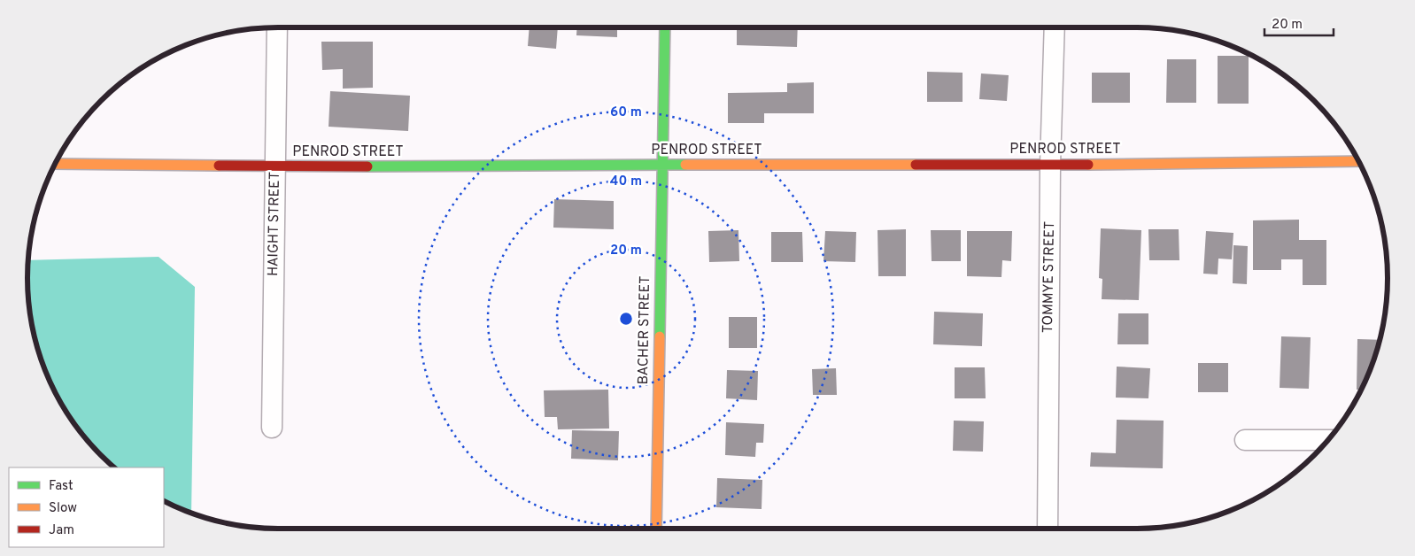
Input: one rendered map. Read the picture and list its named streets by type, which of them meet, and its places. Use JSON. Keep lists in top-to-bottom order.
{
  "streets": {
    "street": [
      "PENROD STREET",
      "HAIGHT STREET",
      "TOMMYE STREET",
      "BACHER STREET"
    ]
  },
  "crossings": [
    ["PENROD STREET", "HAIGHT STREET"],
    ["PENROD STREET", "TOMMYE STREET"],
    ["PENROD STREET", "BACHER STREET"]
  ],
  "legend": ["Fast", "Slow", "Jam"],
  "scale_bar": "20 m",
  "rings": ["60 m", "40 m", "20 m"]
}
